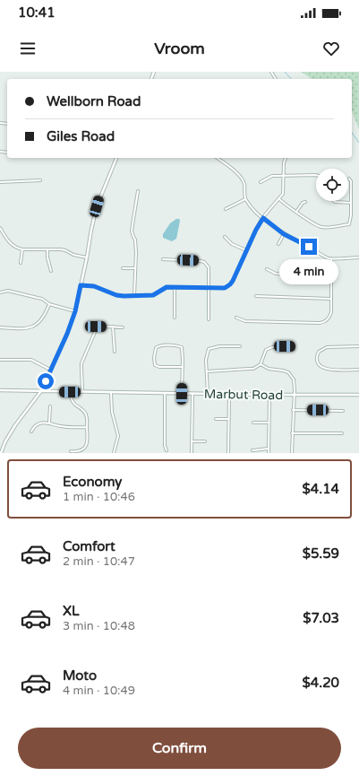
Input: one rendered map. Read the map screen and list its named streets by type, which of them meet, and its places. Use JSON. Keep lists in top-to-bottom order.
{
  "streets": {
    "street": ["Marbut Road"]
  },
  "page": {
    "status": "10:41",
    "header": "Vroom",
    "banner": ["Wellborn Road", "Giles Road"],
    "bubble": "4 min",
    "list": [
      {
        "name": "Economy",
        "note": "1 min · 10:46",
        "value": "$4.14"
      },
      {
        "name": "Comfort",
        "note": "2 min · 10:47",
        "value": "$5.59"
      },
      {
        "name": "XL",
        "note": "3 min · 10:48",
        "value": "$7.03"
      },
      {
        "name": "Moto",
        "note": "4 min · 10:49",
        "value": "$4.20"
      }
    ],
    "buttons": "Confirm"
  }
}
